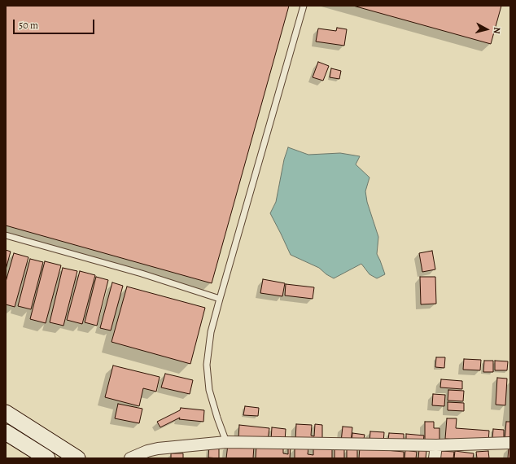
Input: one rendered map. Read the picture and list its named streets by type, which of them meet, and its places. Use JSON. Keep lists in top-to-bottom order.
{
  "scale_bar": "50 m",
  "north": "right"
}
